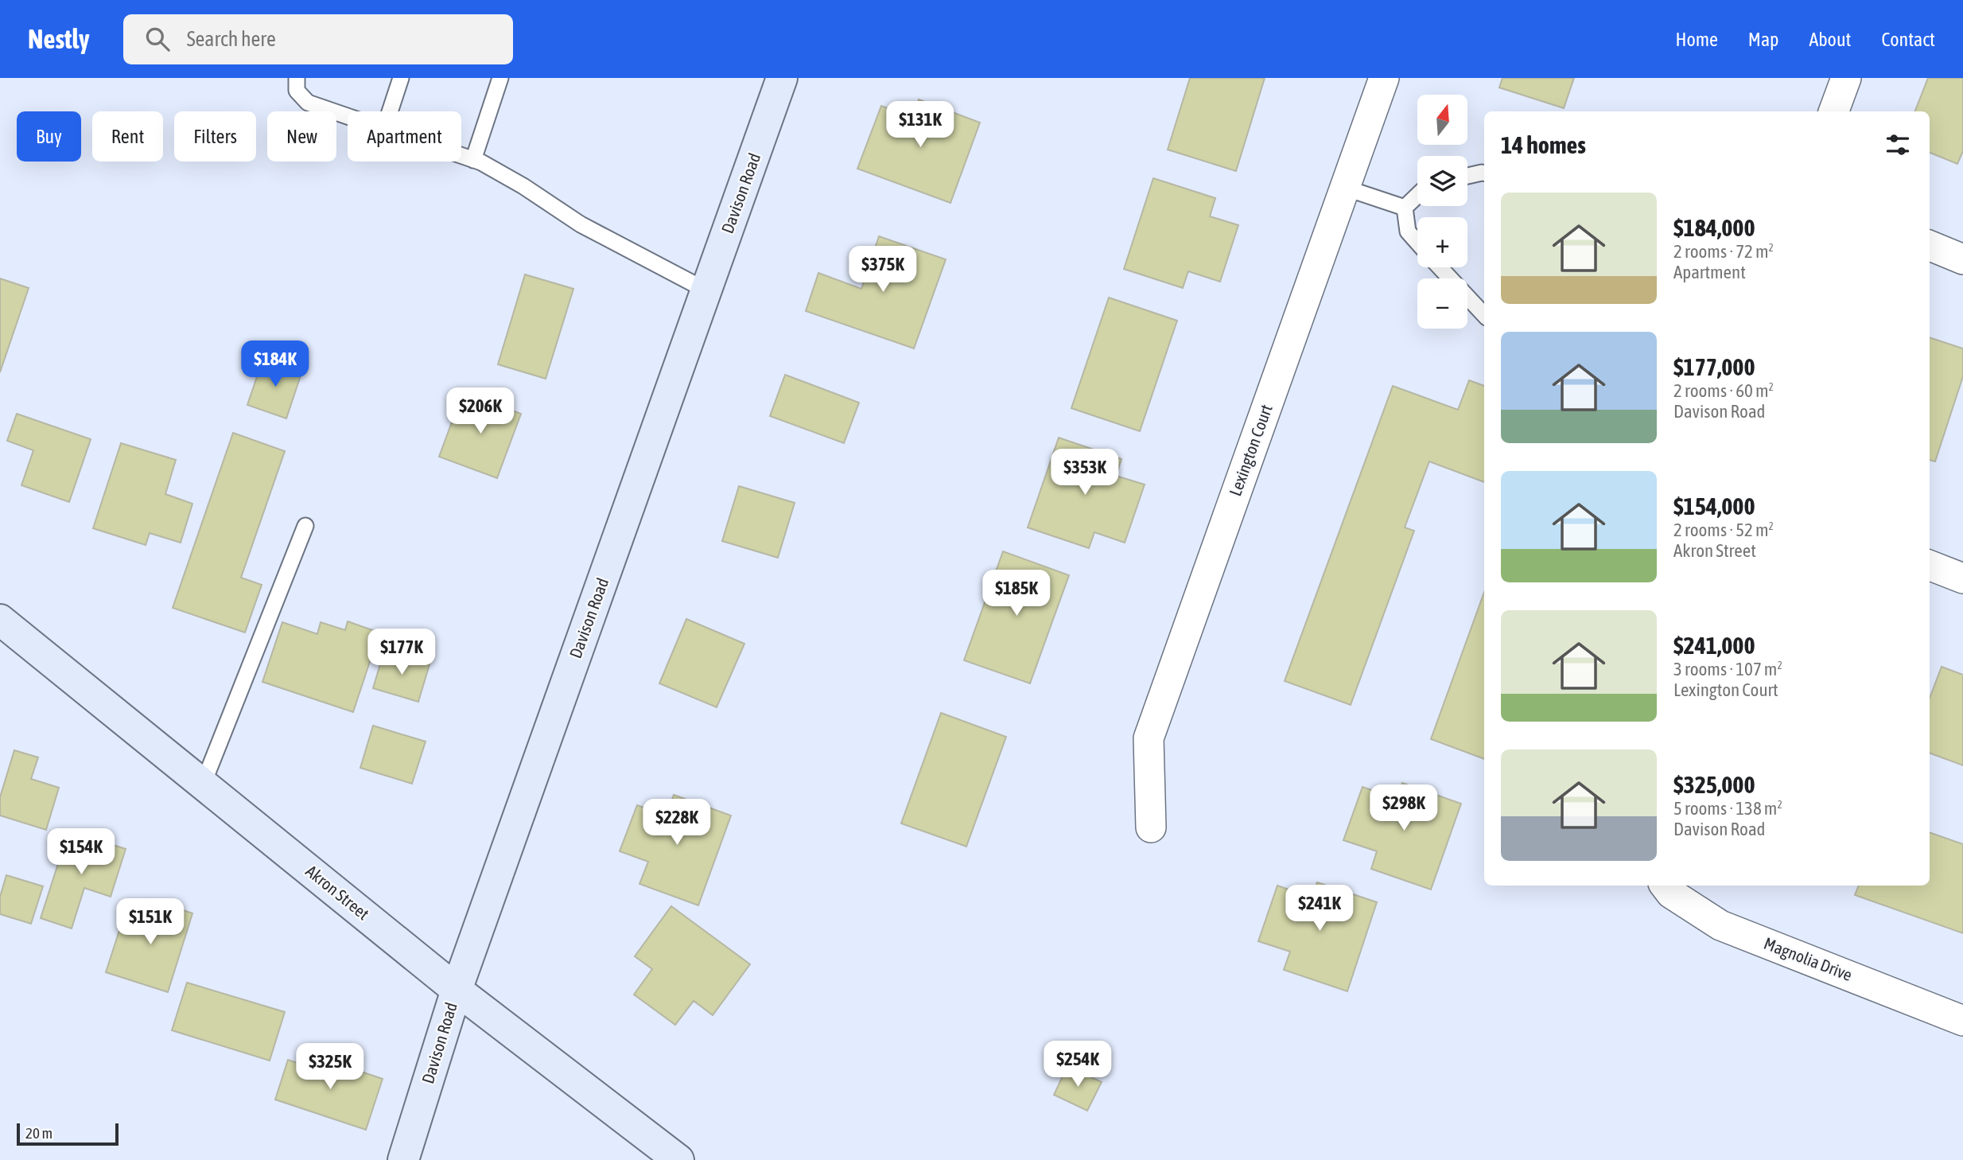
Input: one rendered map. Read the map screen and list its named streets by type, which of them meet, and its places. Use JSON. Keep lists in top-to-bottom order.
{
  "streets": {
    "street": [
      "Davison Road",
      "Lexington Court",
      "Akron Street",
      "Magnolia Drive"
    ]
  },
  "crossings": [
    ["Davison Road", "Akron Street"]
  ],
  "scale_bar": "20 m",
  "north": "top",
  "page": {
    "header": "Nestly",
    "search": "Search here",
    "nav": [
      "Home",
      "Map",
      "About",
      "Contact"
    ],
    "map_buttons": ["+", "−"],
    "price": [
      "$131K",
      "$375K",
      "$184K",
      "$206K",
      "$353K",
      "$185K",
      "$177K",
      "$298K",
      "$228K",
      "$154K",
      "$241K",
      "$151K",
      "$254K",
      "$325K"
    ],
    "chip": [
      "Buy",
      "Rent",
      "Filters",
      "New",
      "Apartment"
    ],
    "heading": "14 homes",
    "list": [
      {
        "name": "$184,000",
        "note": "2 rooms · 72 m² · Apartment"
      },
      {
        "name": "$177,000",
        "note": "2 rooms · 60 m² · Davison Road"
      },
      {
        "name": "$154,000",
        "note": "2 rooms · 52 m² · Akron Street"
      },
      {
        "name": "$241,000",
        "note": "3 rooms · 107 m² · Lexington Court"
      },
      {
        "name": "$325,000",
        "note": "5 rooms · 138 m² · Davison Road"
      }
    ],
    "scale": "20 m"
  }
}
